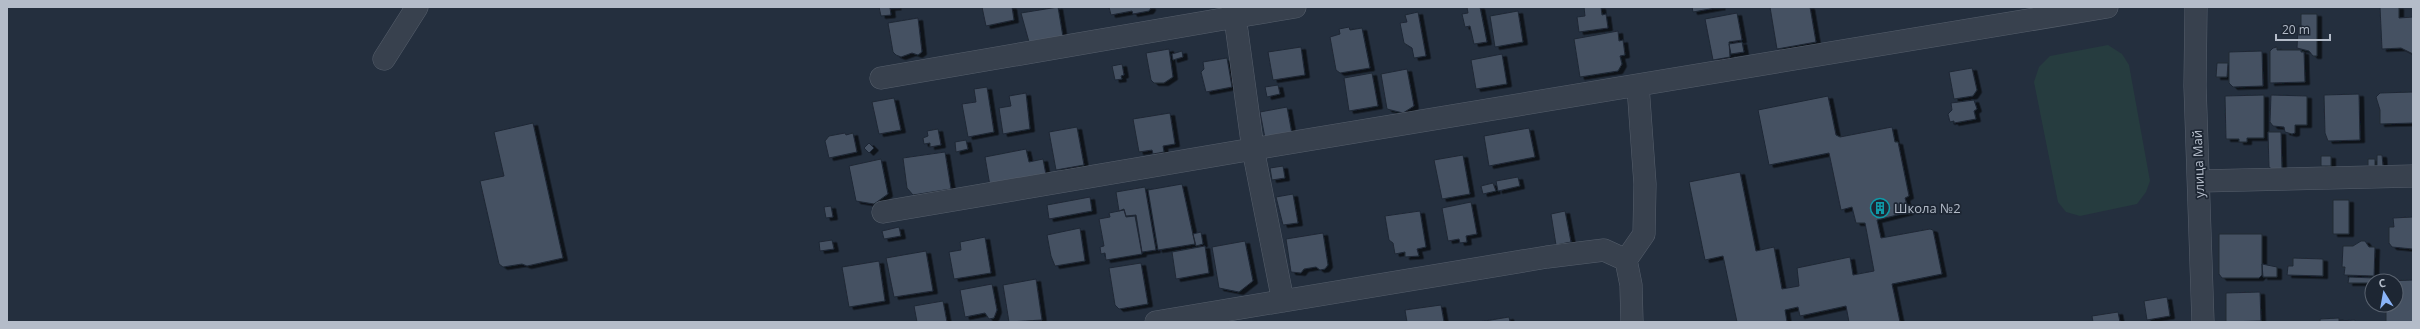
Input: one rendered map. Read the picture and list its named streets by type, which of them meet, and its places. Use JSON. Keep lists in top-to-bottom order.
{
  "streets": {
    "street": ["улица Май"]
  },
  "places": {
    "building": ["Школа №2"]
  },
  "scale_bar": "20 m",
  "north": "top"
}
